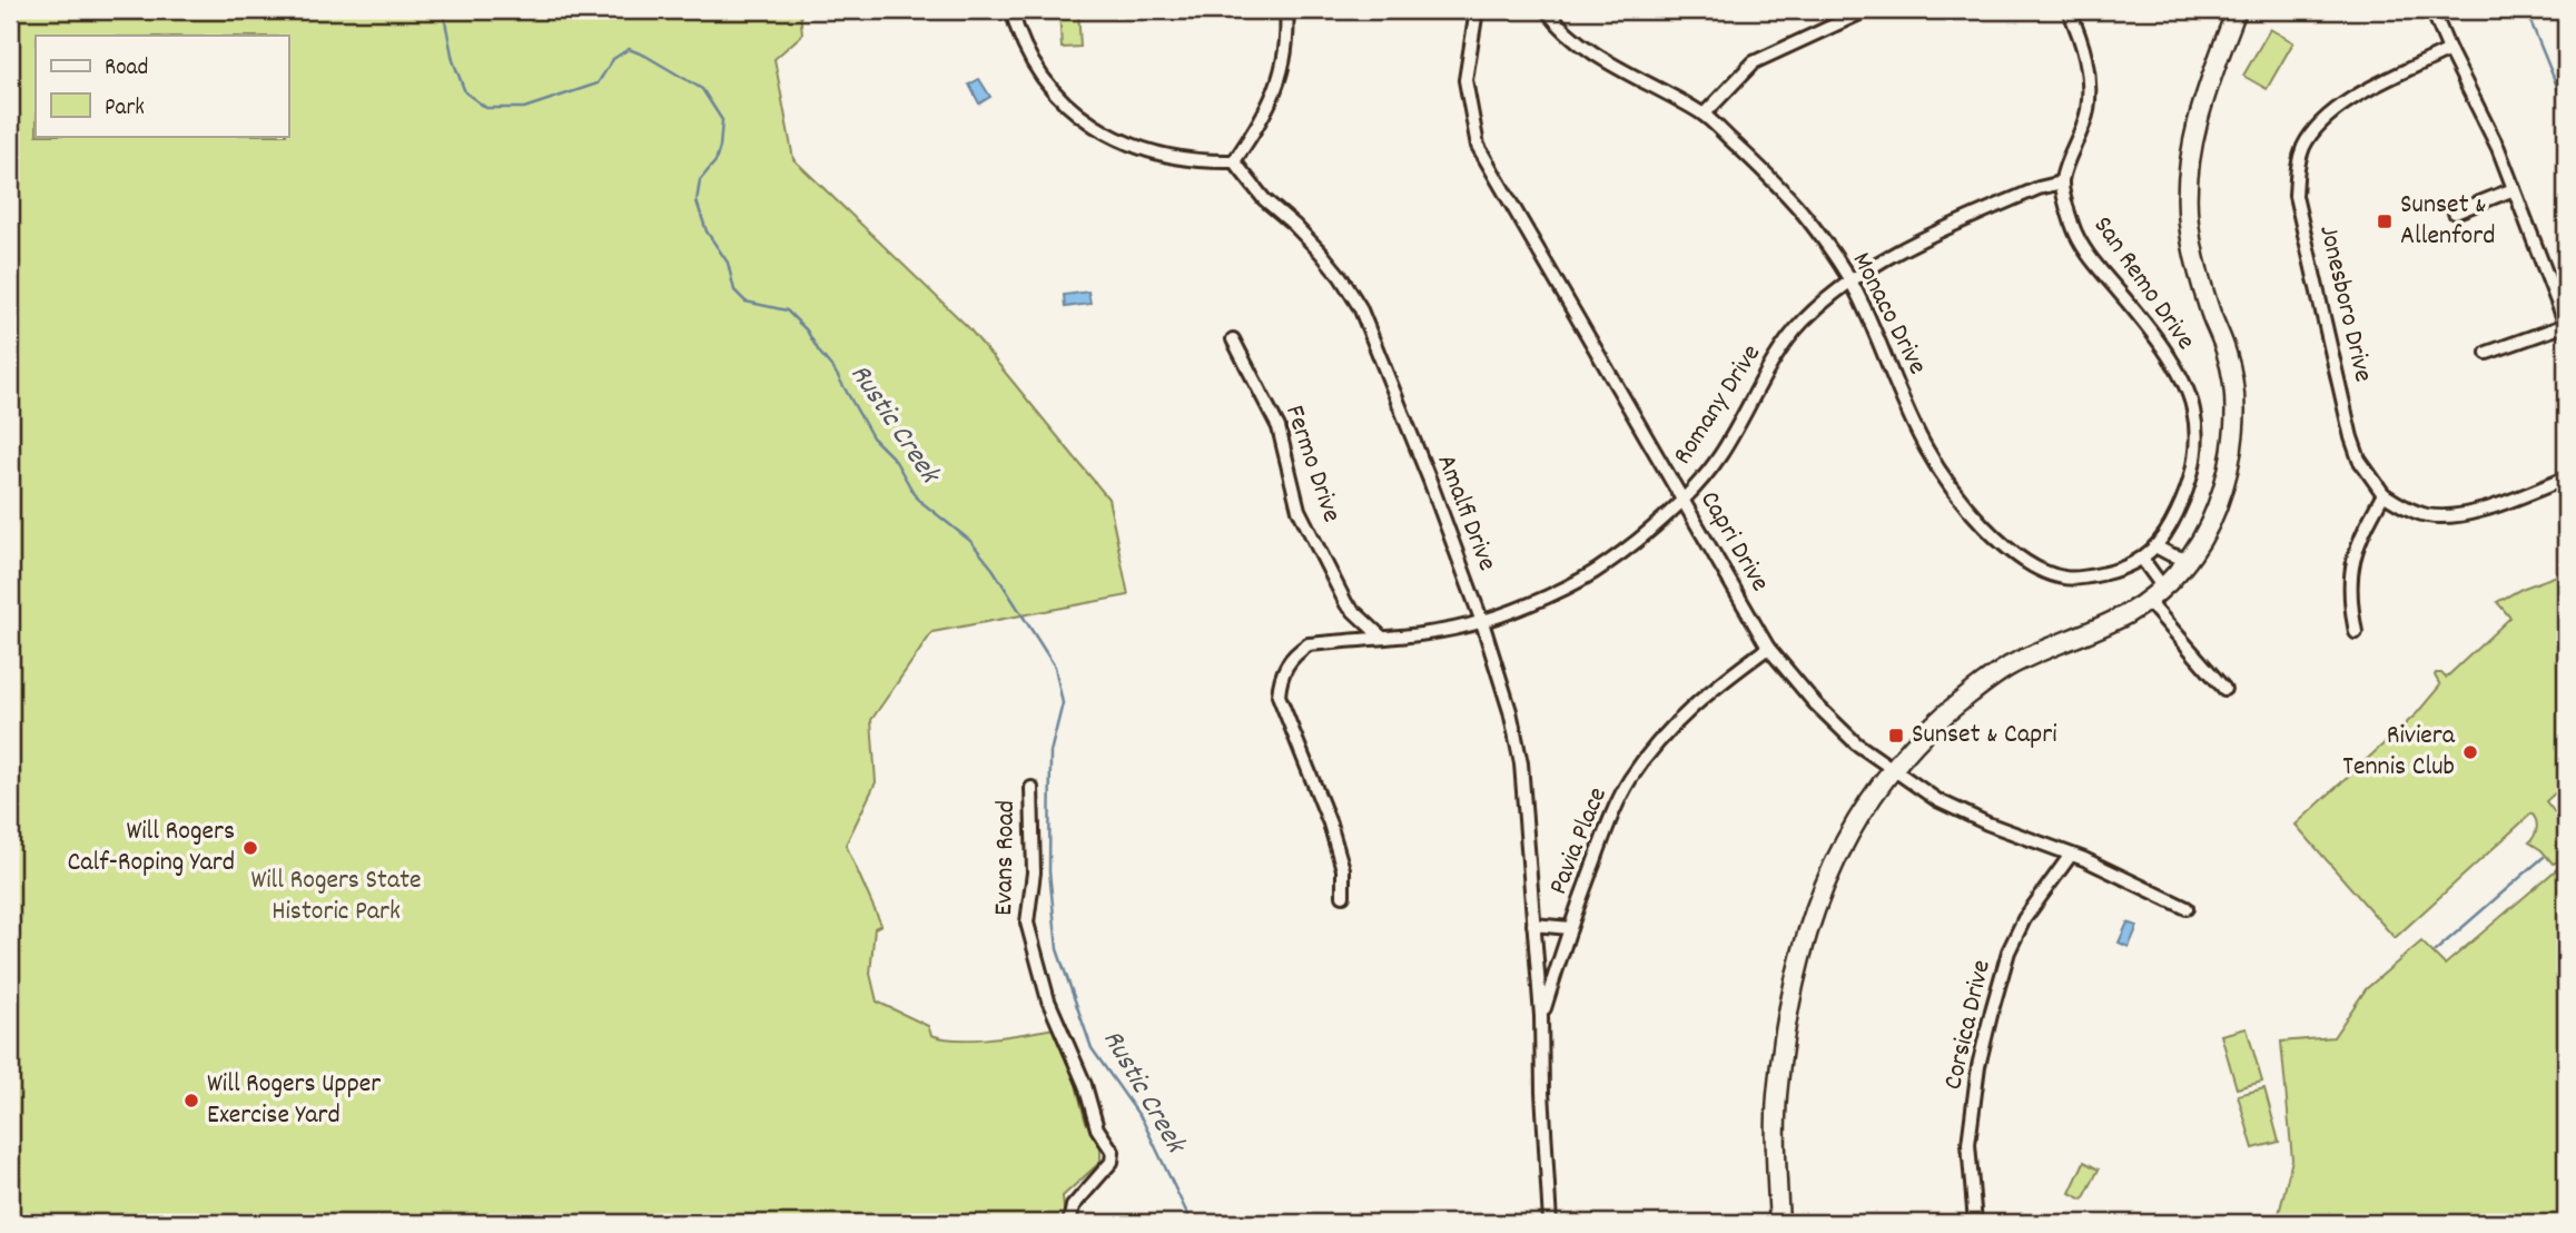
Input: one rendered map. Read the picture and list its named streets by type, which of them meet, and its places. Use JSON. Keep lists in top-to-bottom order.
{
  "streets": {
    "street": [
      "San Remo Drive",
      "Jonesboro Drive",
      "Monaco Drive",
      "Romany Drive",
      "Fermo Drive",
      "Amalfi Drive",
      "Capri Drive",
      "Pavia Place",
      "Evans Road",
      "Corsica Drive"
    ]
  },
  "crossings": [
    ["San Remo Drive", "Monaco Drive"],
    ["San Remo Drive", "Romany Drive"],
    ["Monaco Drive", "Romany Drive"],
    ["Romany Drive", "Fermo Drive"],
    ["Romany Drive", "Amalfi Drive"],
    ["Romany Drive", "Capri Drive"],
    ["Amalfi Drive", "Pavia Place"],
    ["Capri Drive", "Pavia Place"],
    ["Capri Drive", "Corsica Drive"]
  ],
  "water": ["Rustic Creek"],
  "parks": ["Will Rogers State Historic Park"],
  "places": {
    "transit": ["Sunset & Allenford", "Sunset & Capri"],
    "other": ["Riviera Tennis Club", "Will Rogers Calf-Roping Yard", "Will Rogers Upper Exercise Yard"]
  },
  "legend": ["Road", "Park"]
}
